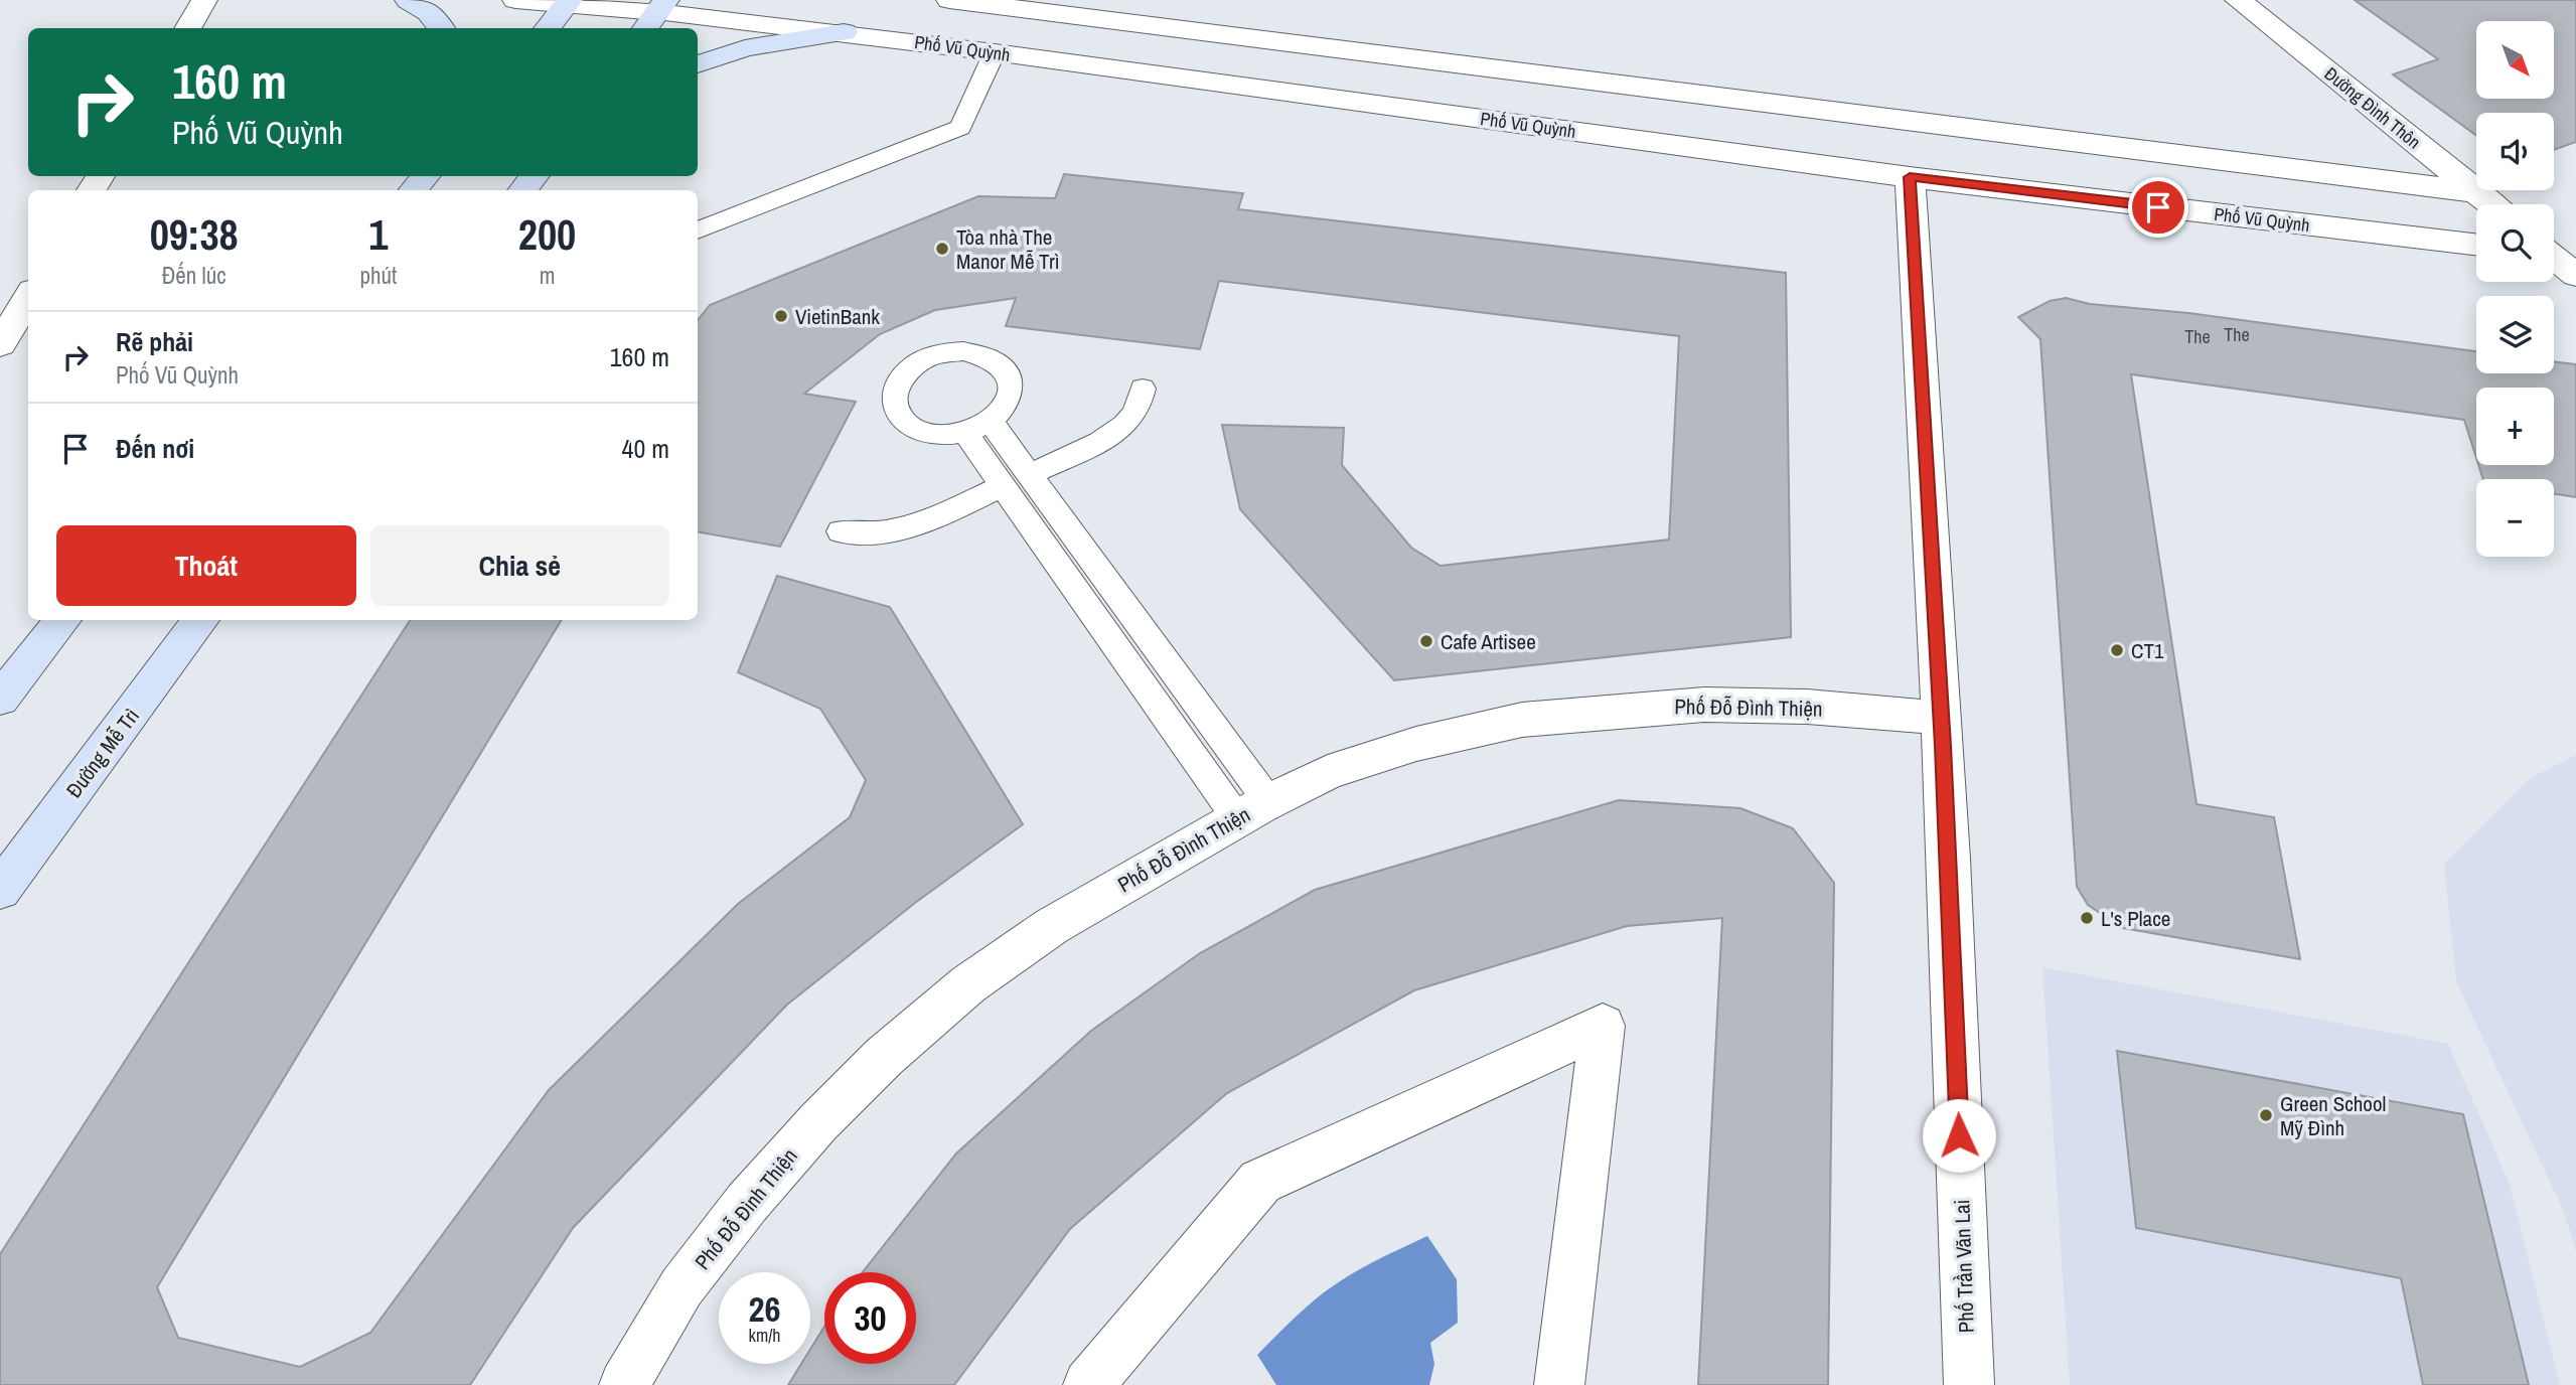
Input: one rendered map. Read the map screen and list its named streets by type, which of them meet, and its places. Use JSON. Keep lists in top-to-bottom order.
{
  "streets": {
    "main road": ["Đường Mễ Trì"],
    "street": [
      "Phố Vũ Quỳnh",
      "Đường Đình Thôn",
      "Phố Đỗ Đình Thiện",
      "Phố Trần Văn Lai"
    ]
  },
  "crossings": [
    ["Phố Vũ Quỳnh", "Phố Trần Văn Lai"],
    ["Phố Đỗ Đình Thiện", "Phố Trần Văn Lai"]
  ],
  "places": [
    "Tòa nhà The Manor Mễ Trì",
    "VietinBank",
    "Cafe Artisee",
    "CT1",
    "L's Place",
    "Green School Mỹ Đình"
  ],
  "house_numbers": ["The", "The"],
  "north": "bottom right",
  "page": {
    "map_buttons": ["+", "−"],
    "turn": ["160 m", "Phố Vũ Quỳnh"],
    "eta": [
      "09:38",
      "Đến lúc",
      "1",
      "phút",
      "200",
      "m"
    ],
    "list": [
      {
        "name": "Rẽ phải",
        "note": "Phố Vũ Quỳnh",
        "value": "160 m"
      },
      {
        "name": "Đến nơi",
        "value": "40 m"
      }
    ],
    "buttons": ["Thoát", "Chia sẻ"],
    "speed": "26 km/h",
    "limit": "30"
  }
}
